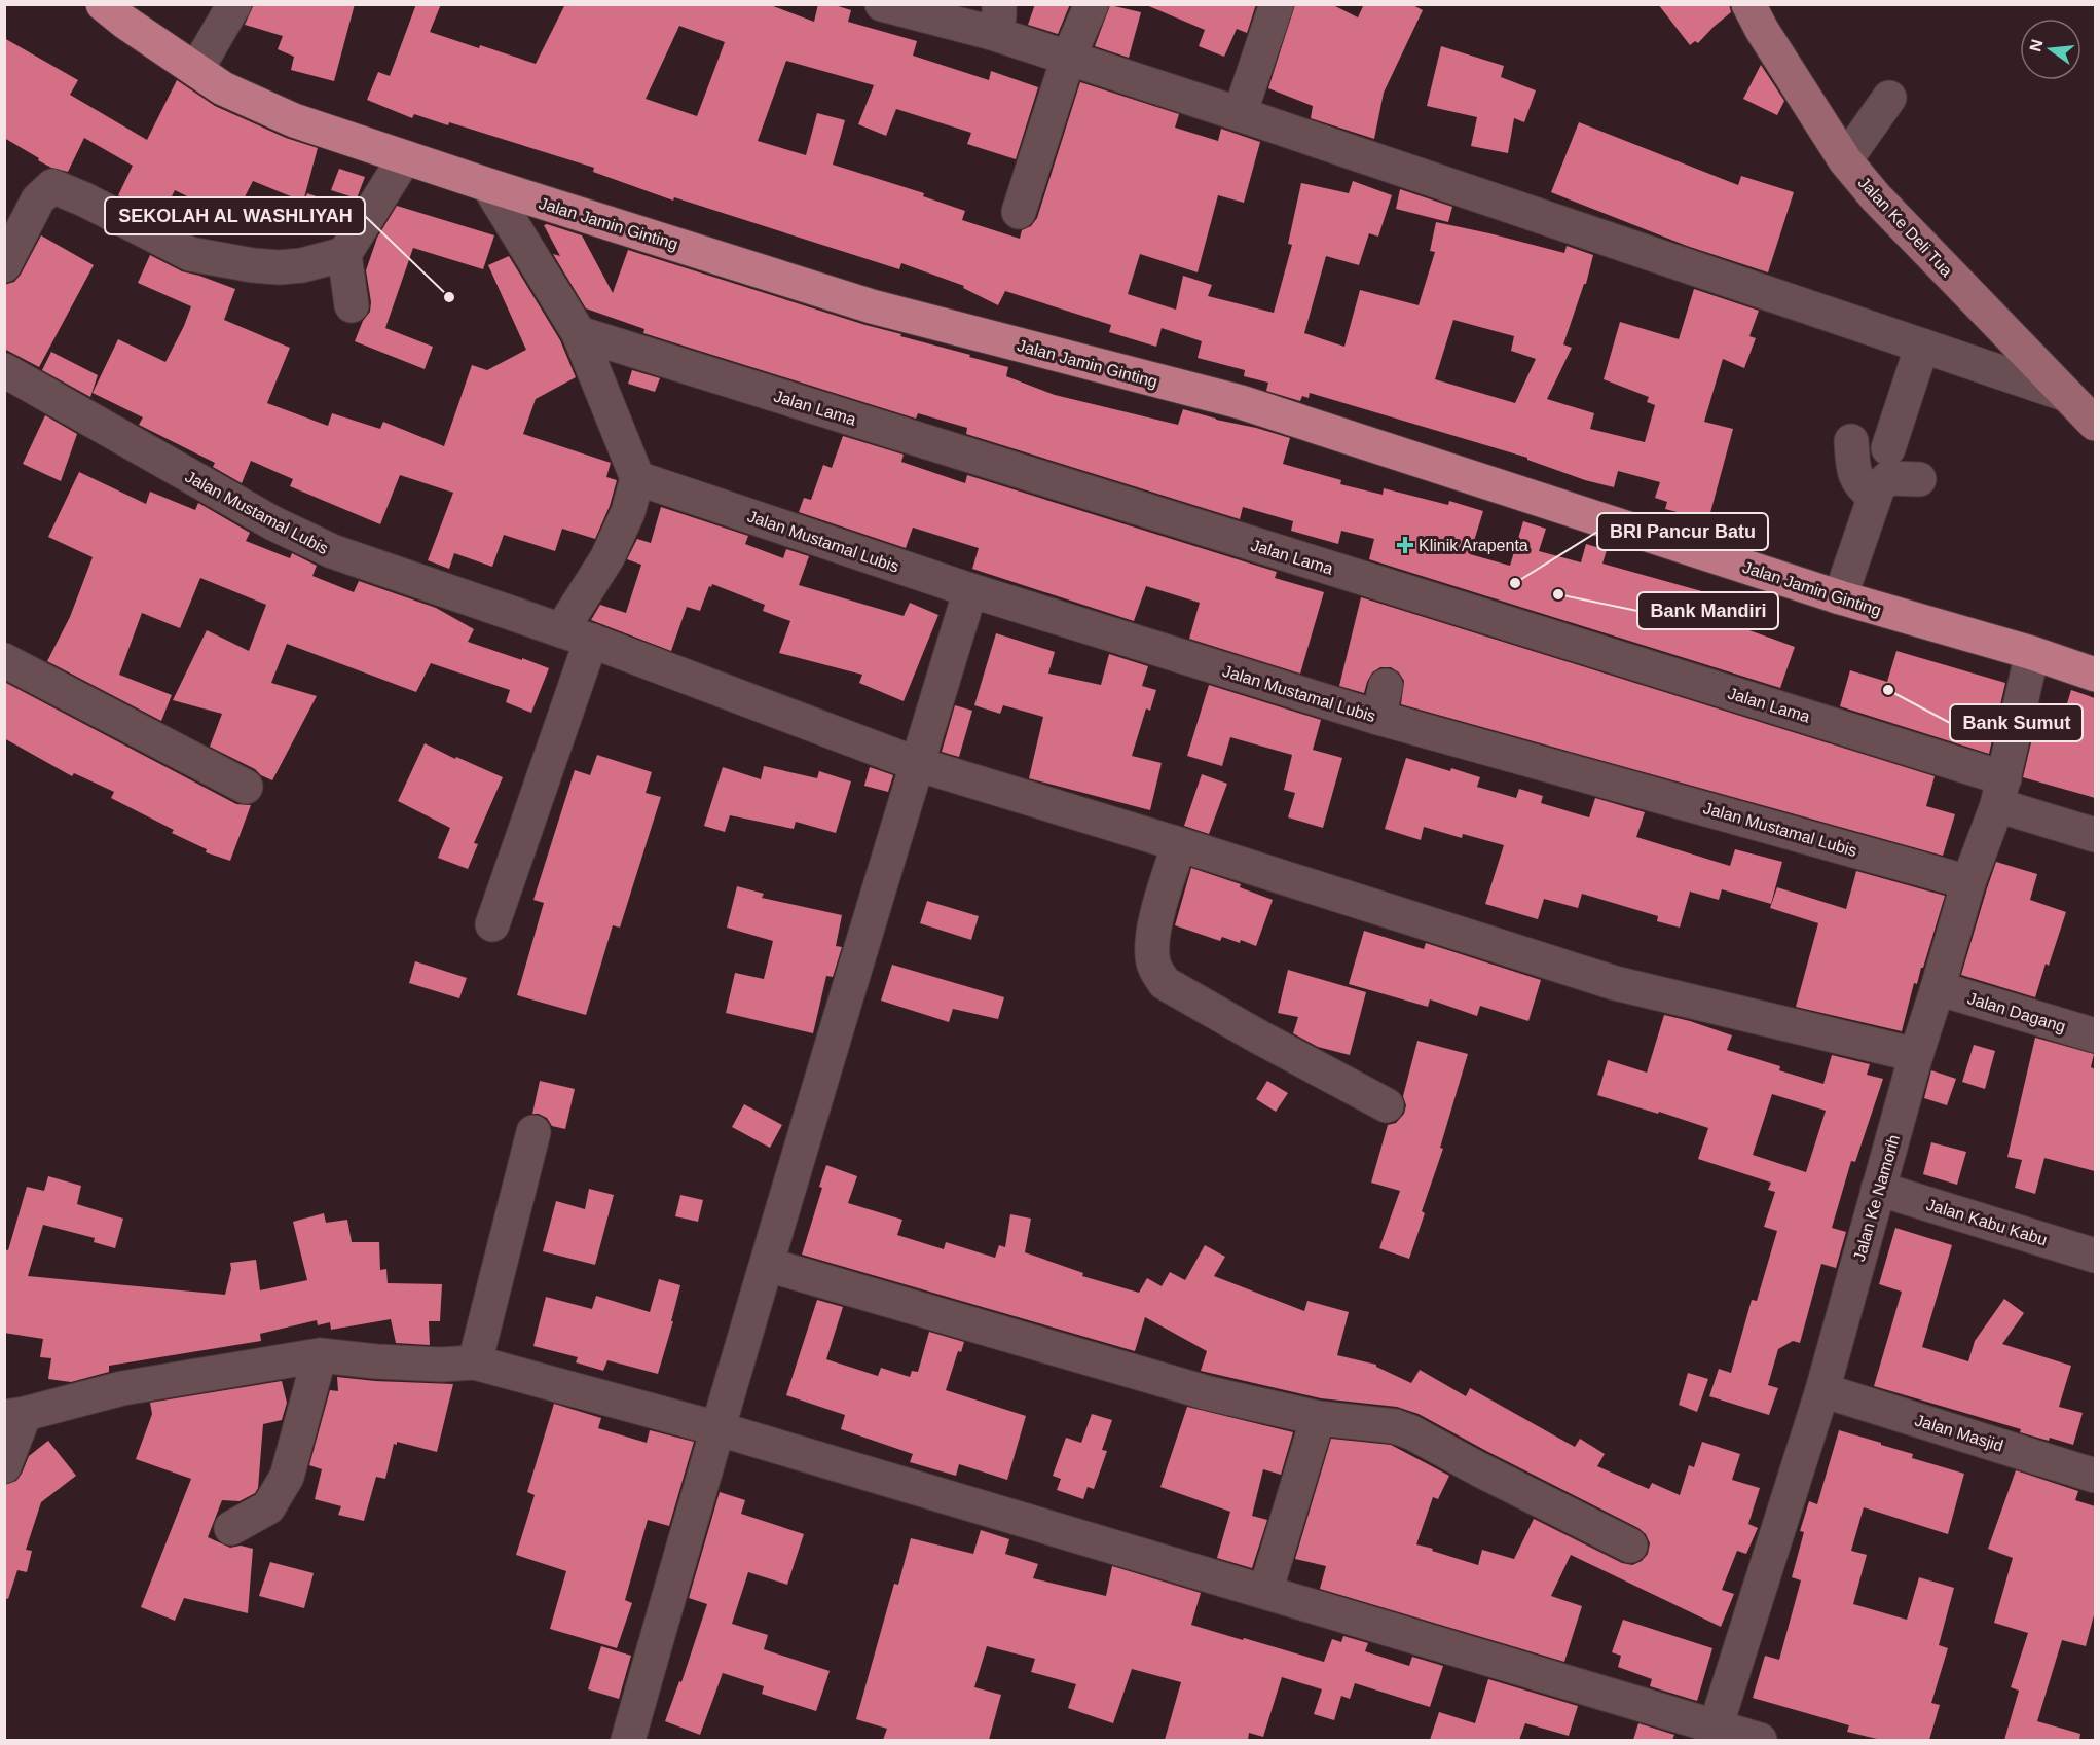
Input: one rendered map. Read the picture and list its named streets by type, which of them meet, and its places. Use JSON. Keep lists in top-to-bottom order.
{
  "streets": {
    "highway": ["Jalan Jamin Ginting"],
    "main road": ["Jalan Ke Deli Tua"],
    "street": [
      "Jalan Lama",
      "Jalan Mustamal Lubis",
      "Jalan Dagang",
      "Jalan Ke Namorih",
      "Jalan Kabu Kabu",
      "Jalan Masjid"
    ]
  },
  "crossings": [
    ["Jalan Jamin Ginting", "Jalan Ke Namorih"],
    ["Jalan Lama", "Jalan Ke Namorih"],
    ["Jalan Mustamal Lubis", "Jalan Ke Namorih"],
    ["Jalan Dagang", "Jalan Ke Namorih"],
    ["Jalan Ke Namorih", "Jalan Kabu Kabu"],
    ["Jalan Ke Namorih", "Jalan Masjid"]
  ],
  "places": {
    "other": [
      "SEKOLAH AL WASHLIYAH",
      "BRI Pancur Batu",
      "Bank Mandiri",
      "Bank Sumut"
    ],
    "health": ["Klinik Arapenta"]
  },
  "north": "left"
}
